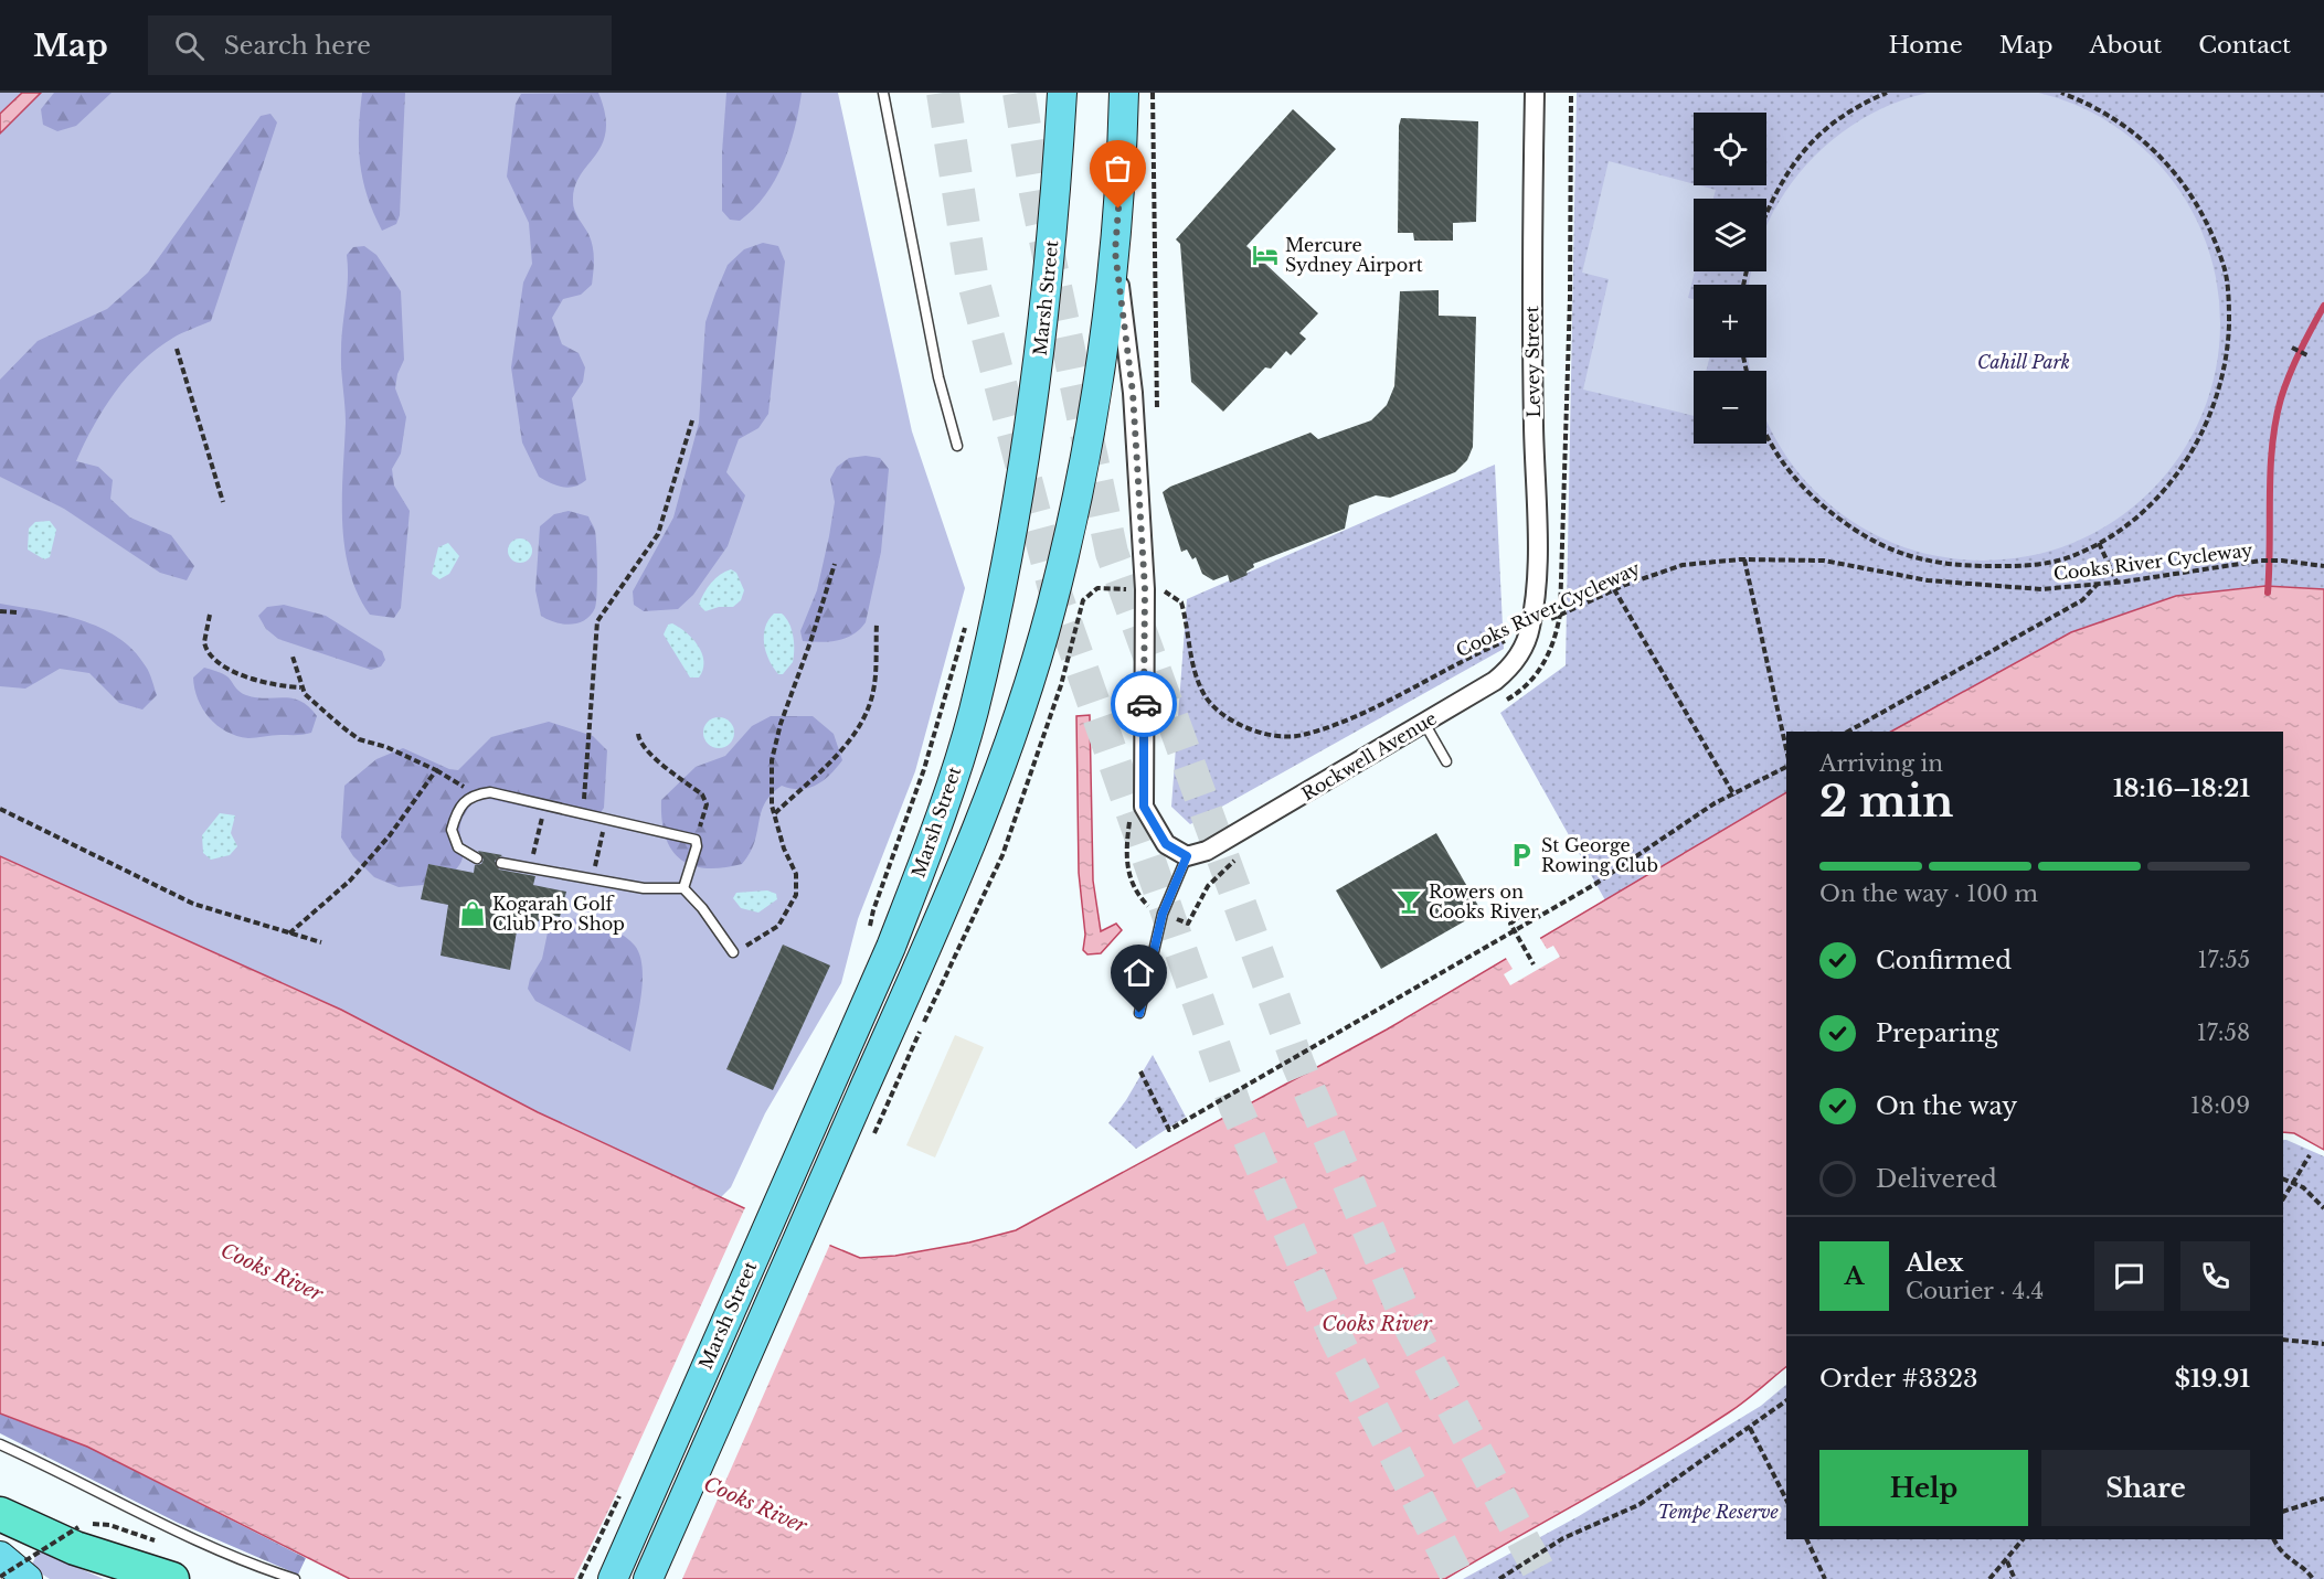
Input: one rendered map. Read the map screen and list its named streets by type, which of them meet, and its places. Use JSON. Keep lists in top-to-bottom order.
{
  "streets": {
    "main road": ["Marsh Street"],
    "street": ["Levey Street", "Rockwell Avenue"],
    "path": ["Cooks River Cycleway"]
  },
  "crossings": [
    ["Marsh Street", "Rockwell Avenue"],
    ["Levey Street", "Cooks River Cycleway"],
    ["Levey Street", "Rockwell Avenue"],
    ["Cooks River Cycleway", "Rockwell Avenue"]
  ],
  "water": ["Cooks River"],
  "parks": ["Cahill Park", "Tempe Reserve"],
  "places": {
    "hotel": ["Mercure Sydney Airport"],
    "parking": ["St George Rowing Club"],
    "bar": ["Rowers on Cooks River"],
    "shop": ["Kogarah Golf Club Pro Shop"]
  },
  "page": {
    "header": "Map",
    "search": "Search here",
    "nav": [
      "Home",
      "Map",
      "About",
      "Contact"
    ],
    "map_buttons": ["+", "−"],
    "heading": ["2 min", "Arriving in", "18:16–18:21"],
    "panel": [
      "Alex",
      "Courier · 4.4",
      "Order #3323",
      "$19.91"
    ],
    "bar": "On the way · 100 m",
    "list": [
      ["Confirmed", "17:55"],
      ["Preparing", "17:58"],
      ["On the way", "18:09"],
      "Delivered"
    ],
    "round": "A",
    "buttons": ["Help", "Share"]
  }
}
